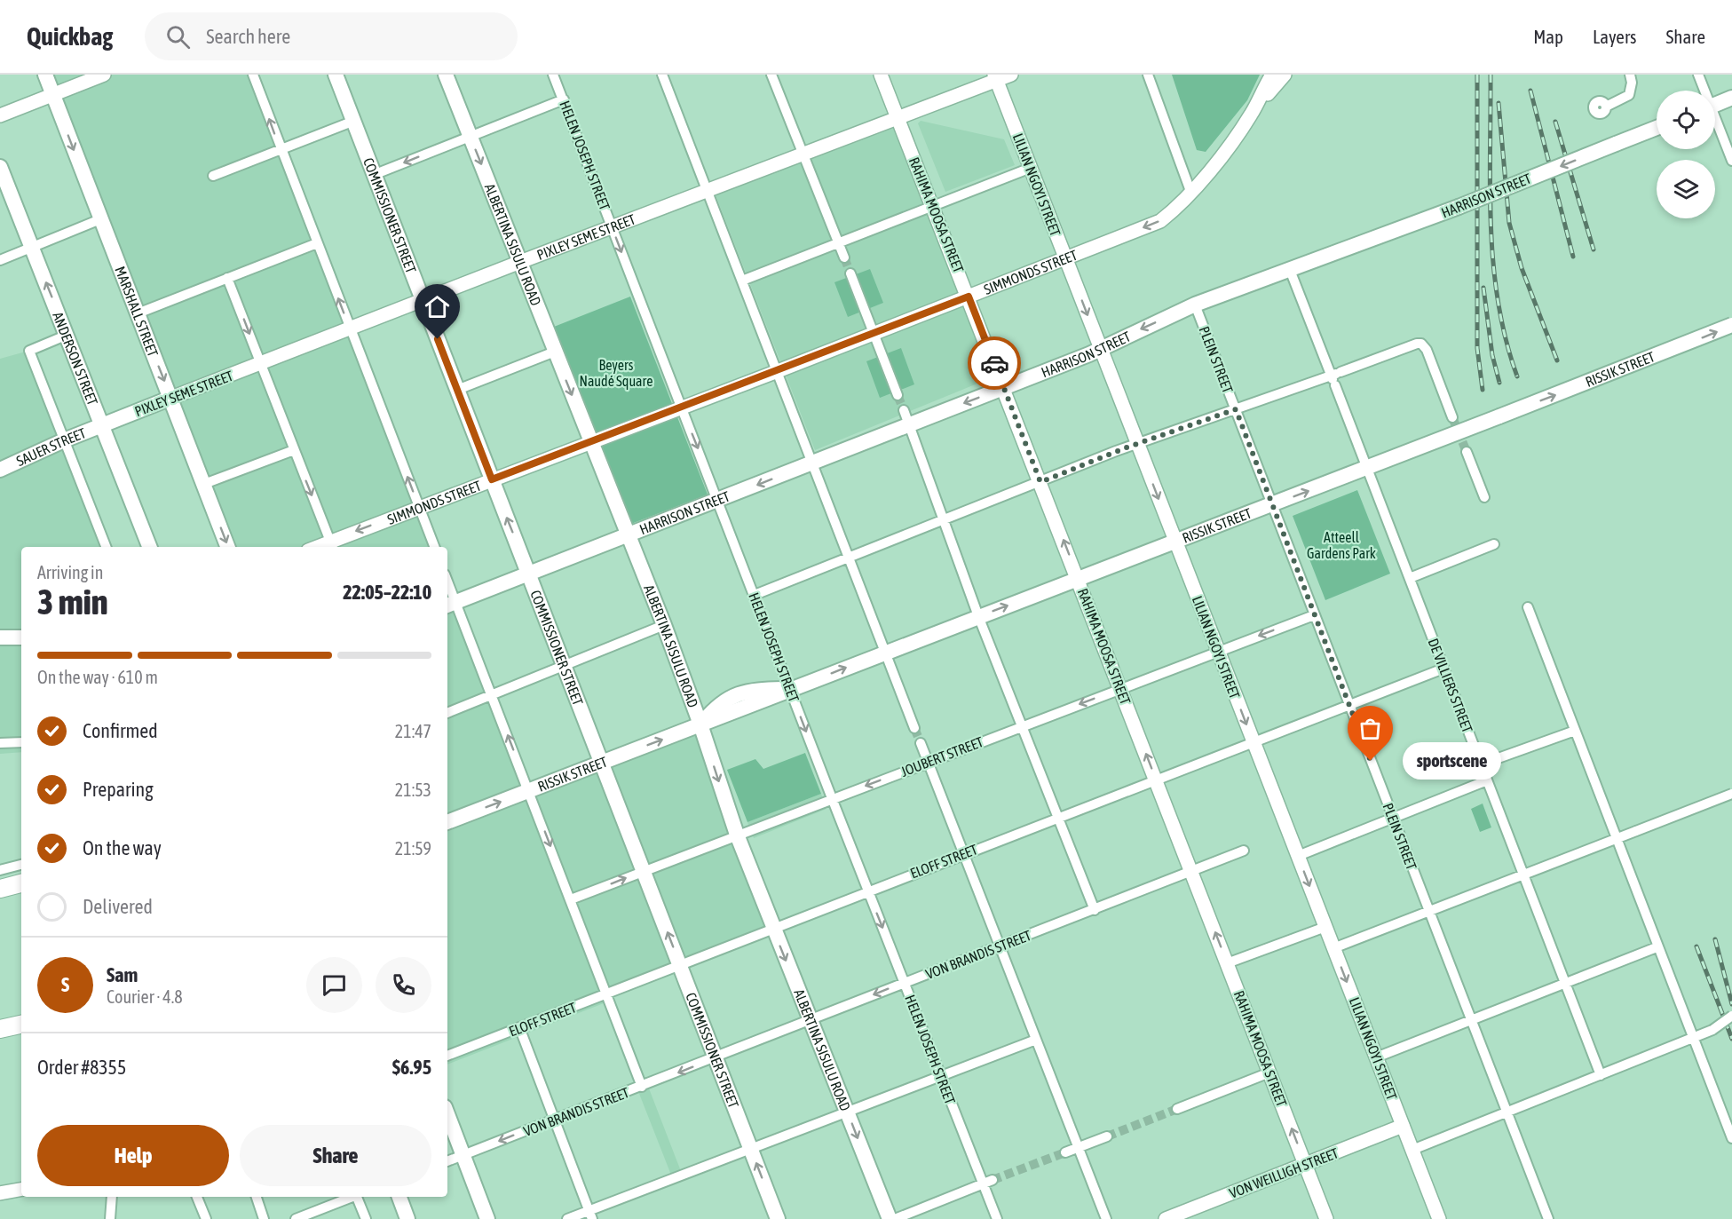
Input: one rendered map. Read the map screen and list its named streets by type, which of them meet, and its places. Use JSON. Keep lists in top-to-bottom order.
{
  "streets": {
    "main road": [
      "HARRISON STREET",
      "COMMISSIONER STREET",
      "PIXLEY SEME STREET",
      "ALBERTINA SISULU ROAD",
      "MARSHALL STREET",
      "ANDERSON STREET",
      "RISSIK STREET",
      "SAUER STREET"
    ],
    "street": [
      "HELEN JOSEPH STREET",
      "LILIAN NGOYI STREET",
      "RAHIMA MOOSA STREET",
      "SIMMONDS STREET",
      "PLEIN STREET",
      "DE VILLIERS STREET",
      "JOUBERT STREET",
      "ELOFF STREET",
      "VON BRANDIS STREET",
      "VON WEILLIGH STREET"
    ]
  },
  "crossings": [
    ["HELEN JOSEPH STREET", "HARRISON STREET"],
    ["HELEN JOSEPH STREET", "PIXLEY SEME STREET"],
    ["HELEN JOSEPH STREET", "SIMMONDS STREET"],
    ["HELEN JOSEPH STREET", "RISSIK STREET"],
    ["HELEN JOSEPH STREET", "JOUBERT STREET"],
    ["HELEN JOSEPH STREET", "ELOFF STREET"],
    ["HELEN JOSEPH STREET", "VON BRANDIS STREET"],
    ["LILIAN NGOYI STREET", "HARRISON STREET"],
    ["LILIAN NGOYI STREET", "PIXLEY SEME STREET"],
    ["LILIAN NGOYI STREET", "SIMMONDS STREET"],
    ["LILIAN NGOYI STREET", "RISSIK STREET"],
    ["LILIAN NGOYI STREET", "JOUBERT STREET"],
    ["LILIAN NGOYI STREET", "ELOFF STREET"],
    ["LILIAN NGOYI STREET", "VON WEILLIGH STREET"],
    ["HARRISON STREET", "COMMISSIONER STREET"],
    ["HARRISON STREET", "RAHIMA MOOSA STREET"],
    ["HARRISON STREET", "ALBERTINA SISULU ROAD"],
    ["HARRISON STREET", "PLEIN STREET"],
    ["HARRISON STREET", "DE VILLIERS STREET"],
    ["COMMISSIONER STREET", "PIXLEY SEME STREET"],
    ["COMMISSIONER STREET", "SIMMONDS STREET"],
    ["COMMISSIONER STREET", "RISSIK STREET"],
    ["COMMISSIONER STREET", "JOUBERT STREET"],
    ["COMMISSIONER STREET", "ELOFF STREET"],
    ["COMMISSIONER STREET", "VON BRANDIS STREET"],
    ["RAHIMA MOOSA STREET", "PIXLEY SEME STREET"],
    ["RAHIMA MOOSA STREET", "SIMMONDS STREET"],
    ["RAHIMA MOOSA STREET", "RISSIK STREET"],
    ["RAHIMA MOOSA STREET", "JOUBERT STREET"],
    ["RAHIMA MOOSA STREET", "ELOFF STREET"],
    ["RAHIMA MOOSA STREET", "VON BRANDIS STREET"],
    ["RAHIMA MOOSA STREET", "VON WEILLIGH STREET"],
    ["PIXLEY SEME STREET", "ALBERTINA SISULU ROAD"],
    ["PIXLEY SEME STREET", "MARSHALL STREET"],
    ["PIXLEY SEME STREET", "ANDERSON STREET"],
    ["PIXLEY SEME STREET", "SAUER STREET"],
    ["ALBERTINA SISULU ROAD", "SIMMONDS STREET"],
    ["ALBERTINA SISULU ROAD", "RISSIK STREET"],
    ["ALBERTINA SISULU ROAD", "JOUBERT STREET"],
    ["ALBERTINA SISULU ROAD", "ELOFF STREET"],
    ["ALBERTINA SISULU ROAD", "VON BRANDIS STREET"],
    ["ANDERSON STREET", "SAUER STREET"],
    ["PLEIN STREET", "RISSIK STREET"],
    ["PLEIN STREET", "JOUBERT STREET"],
    ["PLEIN STREET", "ELOFF STREET"],
    ["RISSIK STREET", "DE VILLIERS STREET"],
    ["DE VILLIERS STREET", "ELOFF STREET"]
  ],
  "one_way": [
    "HELEN JOSEPH STREET",
    "LILIAN NGOYI STREET",
    "HARRISON STREET",
    "ALBERTINA SISULU ROAD",
    "MARSHALL STREET",
    "RISSIK STREET"
  ],
  "parks": ["Beyers Naudé Square", "Atteell Gardens Park"],
  "places": ["sportscene"],
  "page": {
    "header": "Quickbag",
    "search": "Search here",
    "nav": ["Map", "Layers", "Share"],
    "heading": ["3 min", "Arriving in", "22:05–22:10"],
    "panel": [
      "Sam",
      "Courier · 4.8",
      "Order #8355",
      "$6.95"
    ],
    "bar": "On the way · 610 m",
    "list": [
      ["Confirmed", "21:47"],
      ["Preparing", "21:53"],
      ["On the way", "21:59"],
      "Delivered"
    ],
    "bubble": "sportscene",
    "round": "S",
    "buttons": ["Help", "Share"]
  }
}
